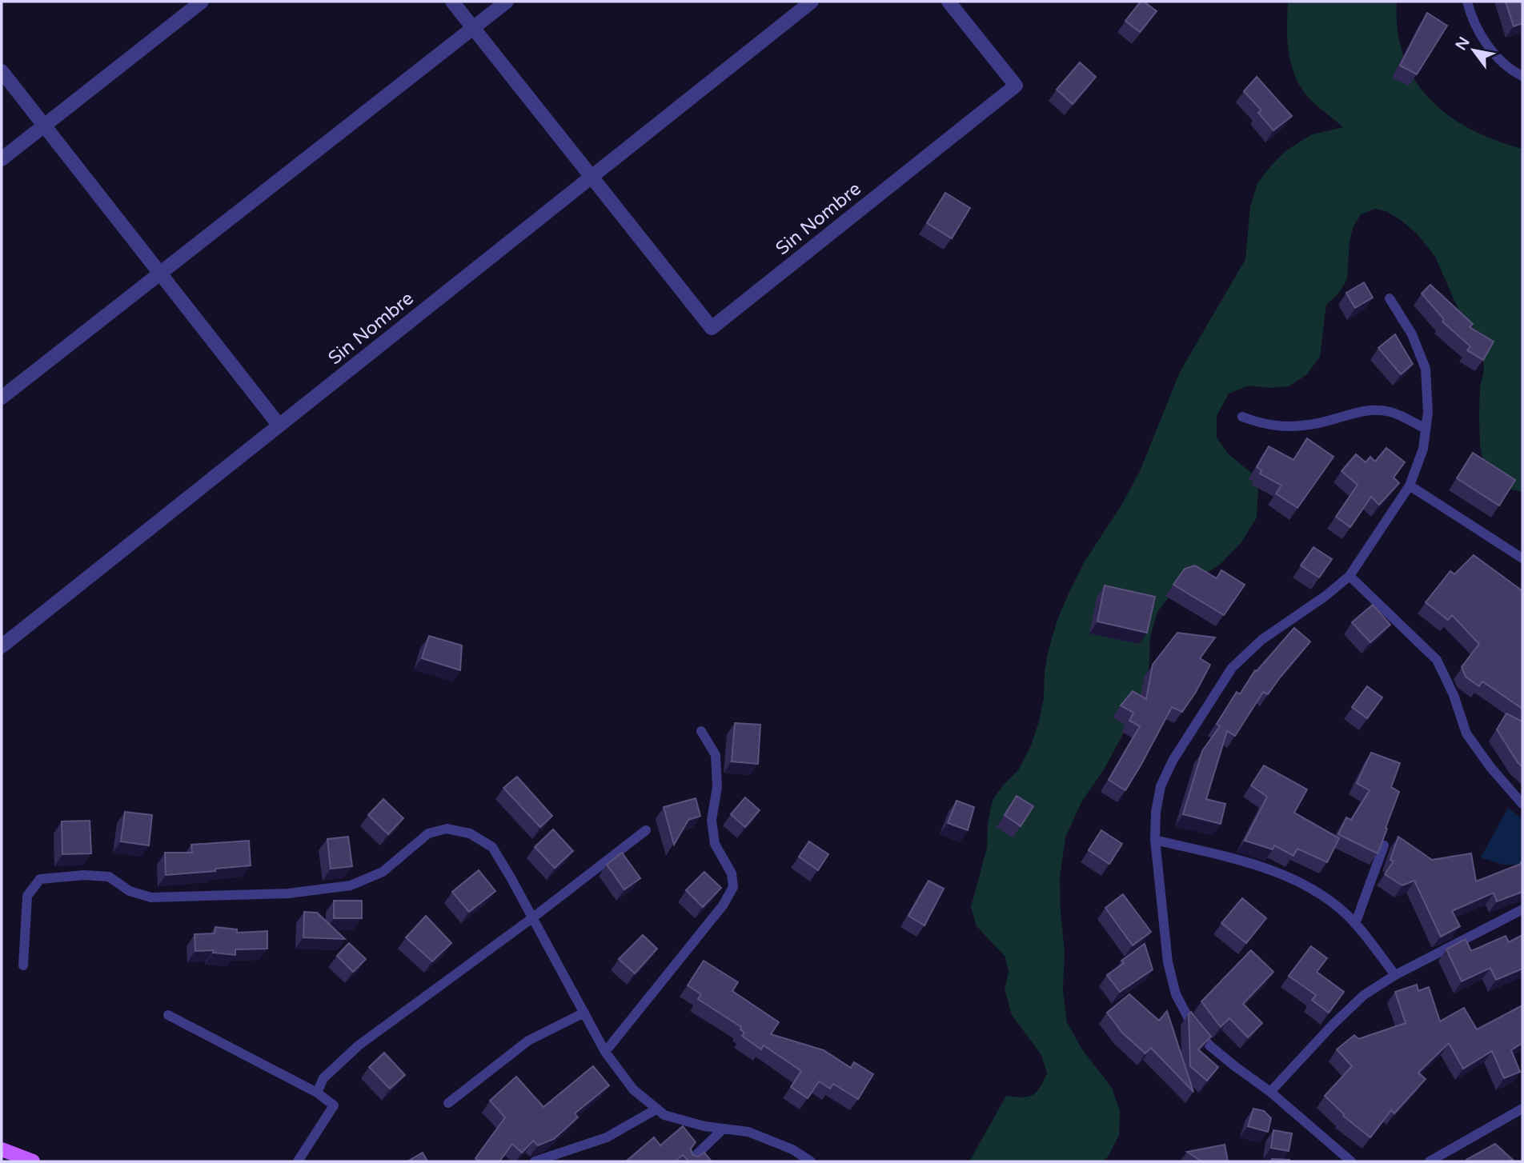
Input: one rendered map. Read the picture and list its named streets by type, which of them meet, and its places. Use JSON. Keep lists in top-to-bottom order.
{
  "streets": {
    "street": ["Sin Nombre"]
  },
  "north": "top left"
}
